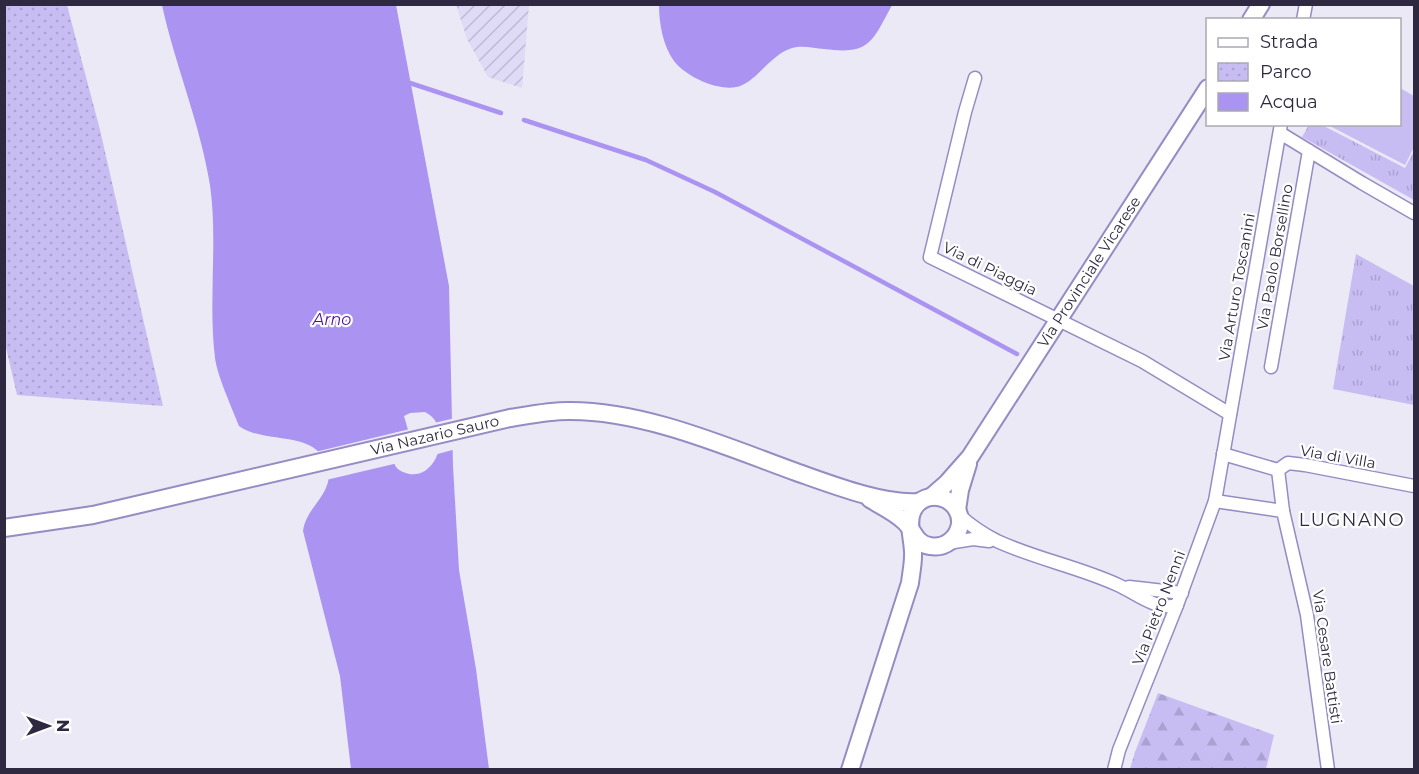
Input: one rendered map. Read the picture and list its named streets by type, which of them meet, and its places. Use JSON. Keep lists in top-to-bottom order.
{
  "streets": {
    "main road": ["Via Provinciale Vicarese", "Via Nazario Sauro"],
    "street": [
      "Via Paolo Borsellino",
      "Via di Piaggia",
      "Via Arturo Toscanini",
      "Via di Villa",
      "Via Pietro Nenni",
      "Via Cesare Battisti"
    ]
  },
  "crossings": [
    ["Via di Piaggia", "Via Provinciale Vicarese"],
    ["Via di Piaggia", "Via Arturo Toscanini"],
    ["Via Provinciale Vicarese", "Via Nazario Sauro"],
    ["Via Arturo Toscanini", "Via di Villa"],
    ["Via Arturo Toscanini", "Via Pietro Nenni"],
    ["Via di Villa", "Via Pietro Nenni"],
    ["Via di Villa", "Via Cesare Battisti"]
  ],
  "districts": ["LUGNANO"],
  "water": ["Arno"],
  "legend": ["Strada", "Parco", "Acqua"],
  "north": "right"
}
